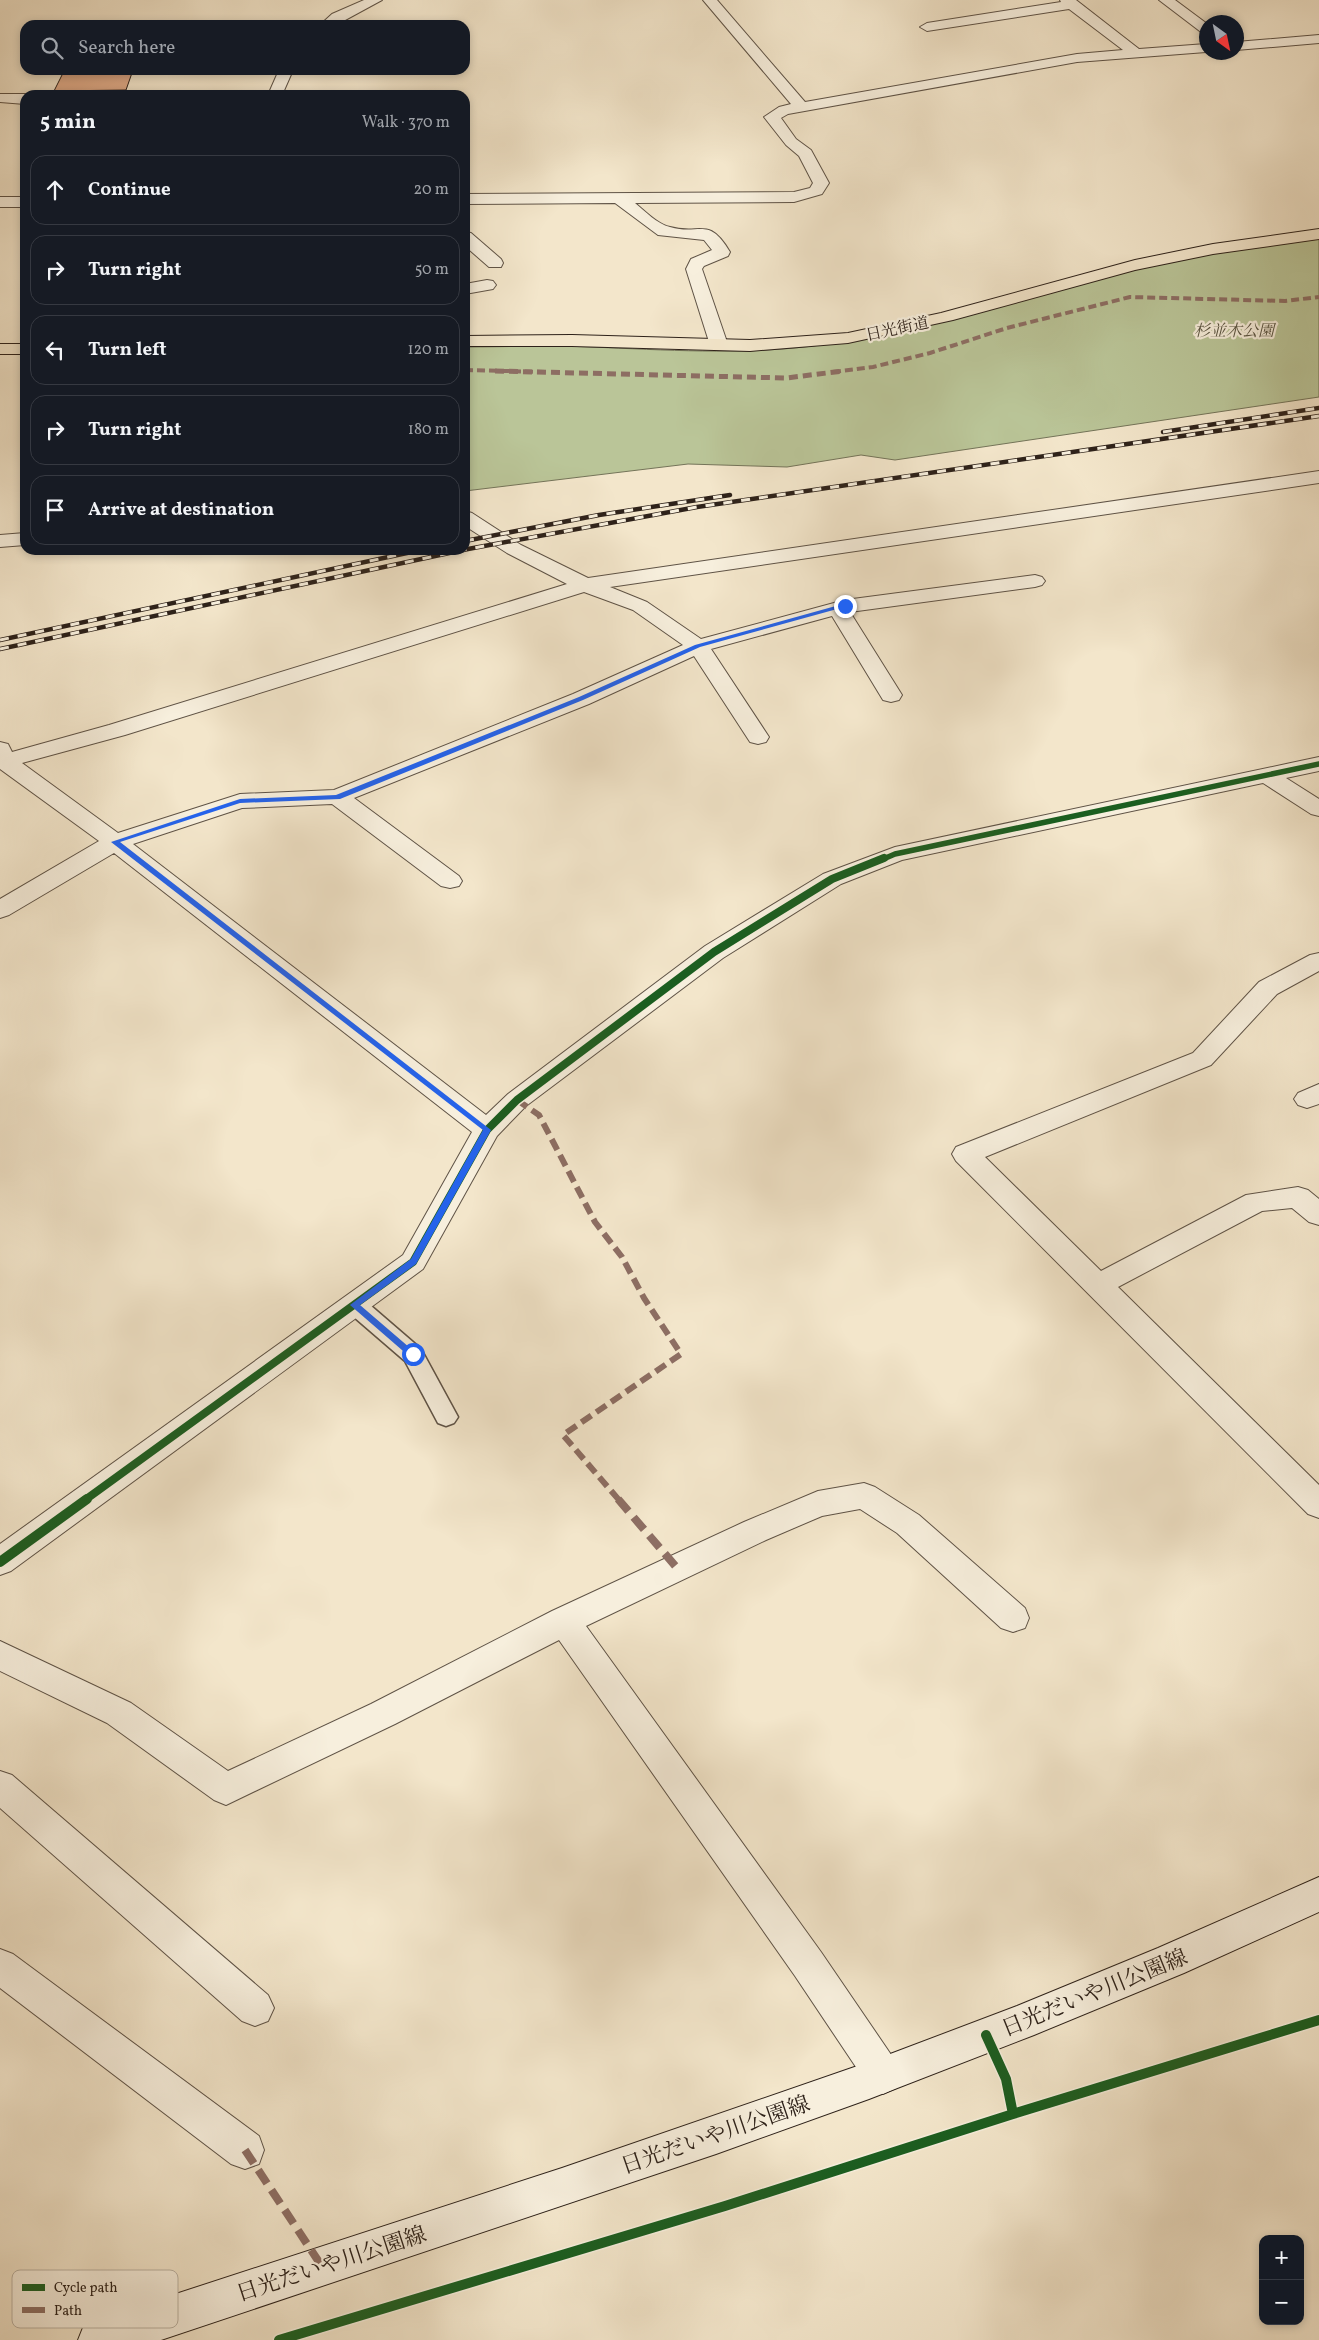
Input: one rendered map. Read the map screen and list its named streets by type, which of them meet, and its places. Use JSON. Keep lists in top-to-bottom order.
{
  "streets": {
    "highway": ["日光街道"],
    "street": ["日光だいや川公園線"]
  },
  "parks": ["杉並木公園"],
  "legend": ["Cycle path", "Path"],
  "north": "bottom right",
  "page": {
    "search": "Search here",
    "heading": ["5 min", "Walk · 370 m"],
    "list": [
      ["Continue", "20 m"],
      ["Turn right", "50 m"],
      ["Turn left", "120 m"],
      ["Turn right", "180 m"],
      "Arrive at destination"
    ],
    "map_buttons": ["+", "−"]
  }
}
